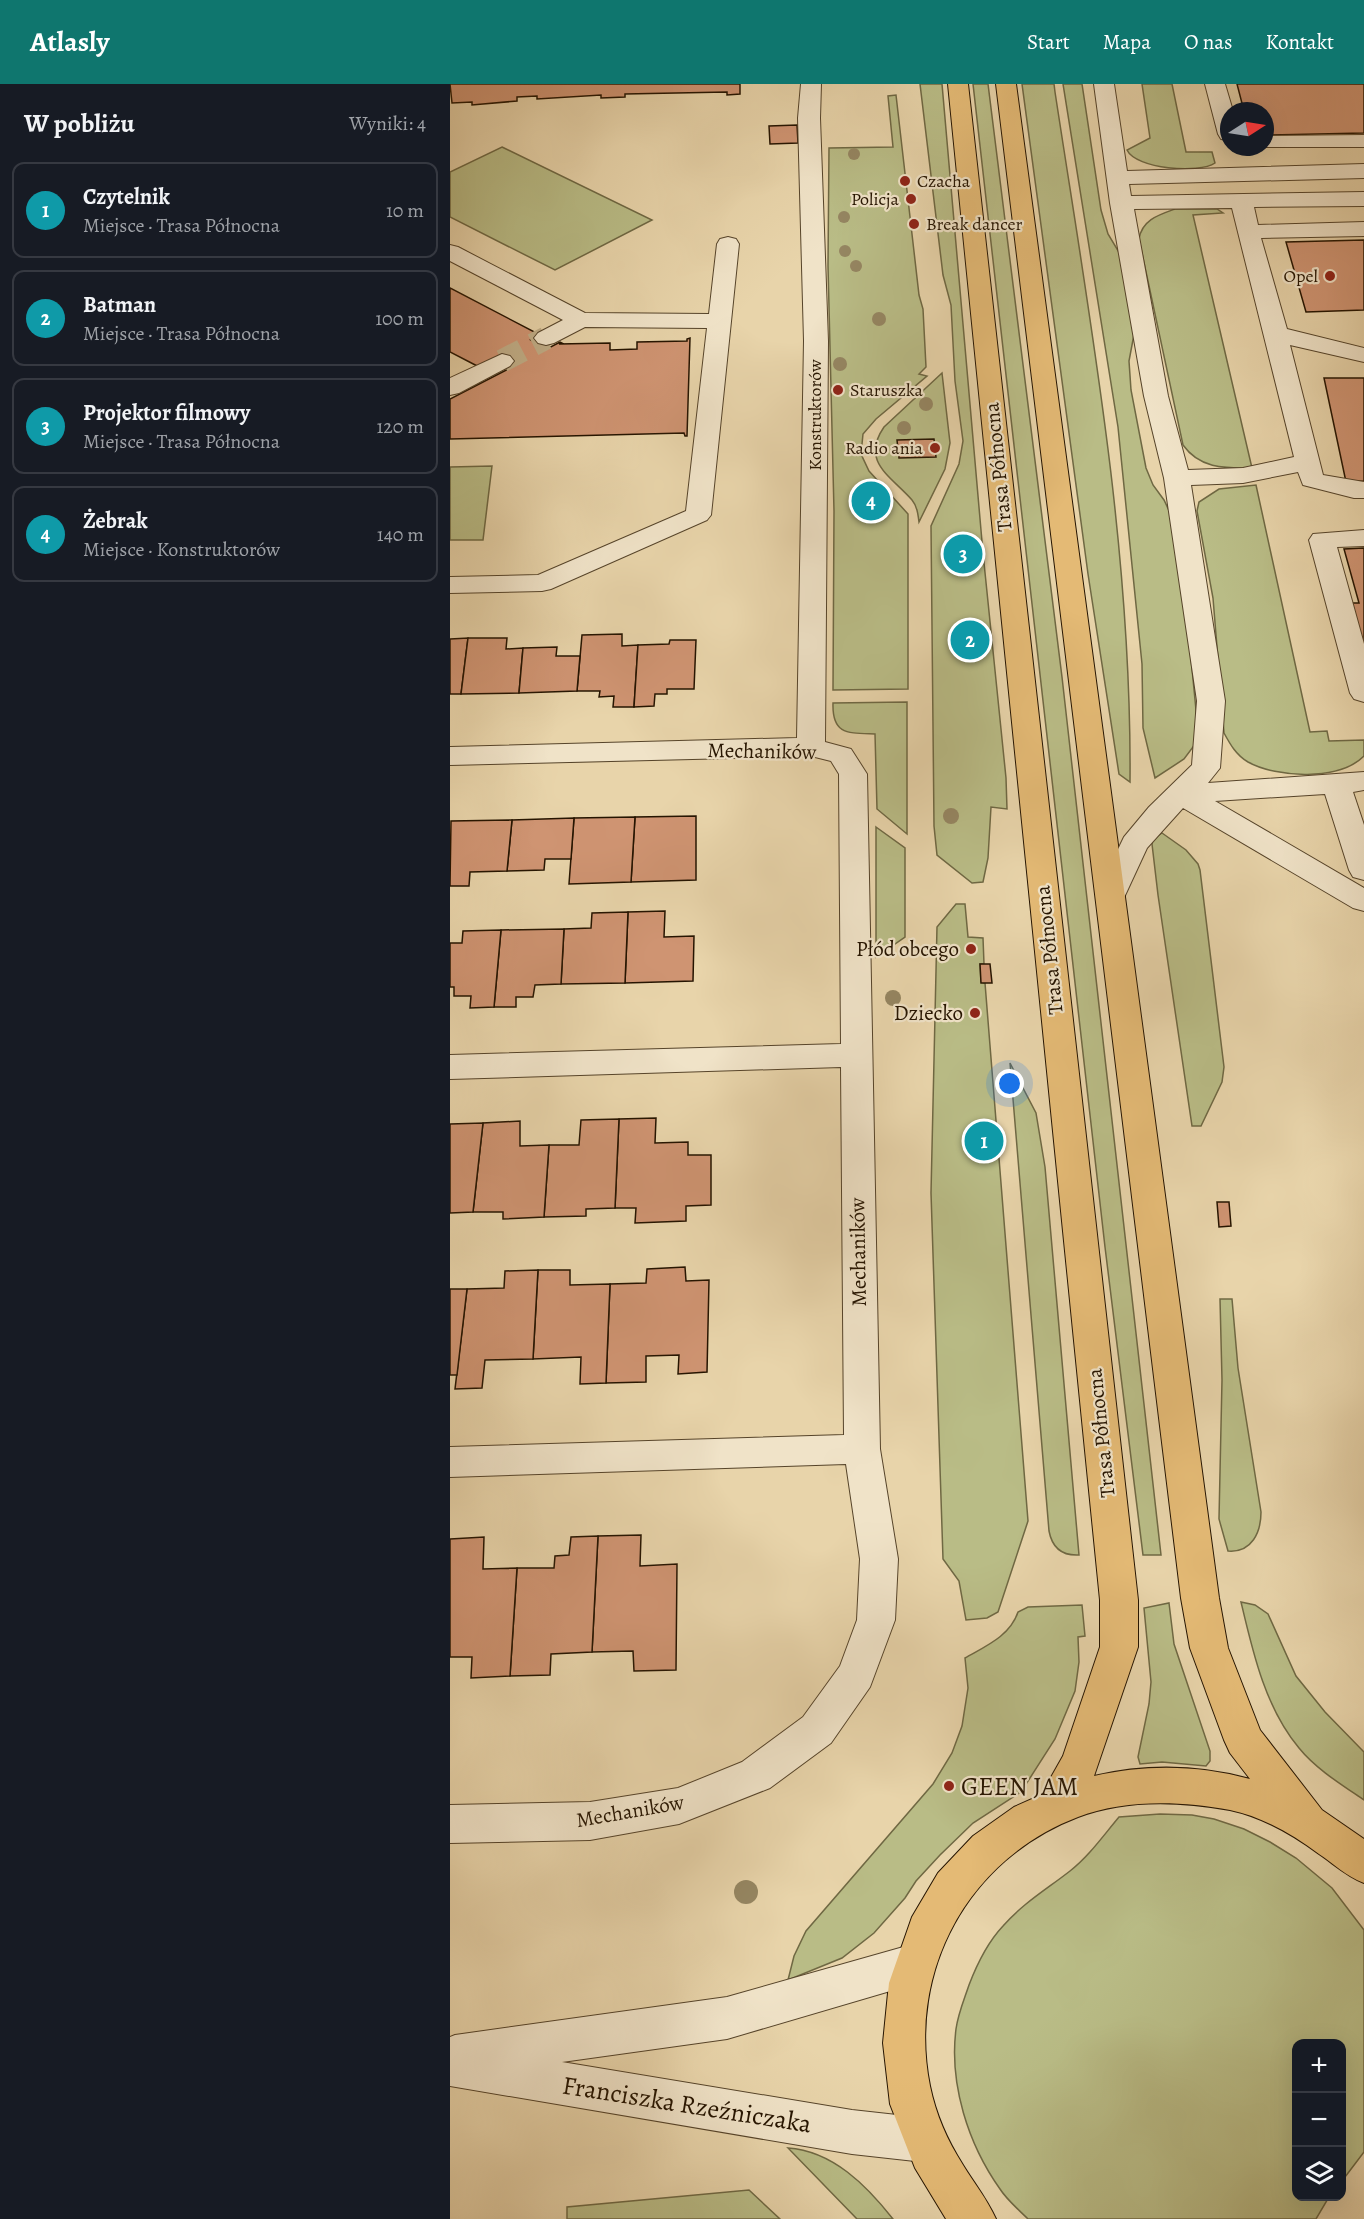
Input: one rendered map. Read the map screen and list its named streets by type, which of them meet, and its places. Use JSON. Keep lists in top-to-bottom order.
{
  "streets": {
    "main road": ["Trasa Północna"],
    "street": ["Konstruktorów", "Mechaników", "Franciszka Rzeźniczaka"]
  },
  "crossings": [
    ["Konstruktorów", "Mechaników"]
  ],
  "places": [
    "Czacha",
    "Policja",
    "Break dancer",
    "Opel",
    "Staruszka",
    "Radio ania",
    "Płód obcego",
    "Dziecko",
    "GEEN JAM"
  ],
  "north": "right",
  "page": {
    "header": "Atlasly",
    "nav": [
      "Start",
      "Mapa",
      "O nas",
      "Kontakt"
    ],
    "heading": ["W pobliżu", "Wyniki: 4"],
    "list": [
      {
        "mark": "1",
        "name": "Czytelnik",
        "note": "Miejsce · Trasa Północna",
        "value": "10 m"
      },
      {
        "mark": "2",
        "name": "Batman",
        "note": "Miejsce · Trasa Północna",
        "value": "100 m"
      },
      {
        "mark": "3",
        "name": "Projektor filmowy",
        "note": "Miejsce · Trasa Północna",
        "value": "120 m"
      },
      {
        "mark": "4",
        "name": "Żebrak",
        "note": "Miejsce · Konstruktorów",
        "value": "140 m"
      }
    ],
    "pins": [
      "4",
      "3",
      "2",
      "1"
    ],
    "map_buttons": ["+", "−"]
  }
}
